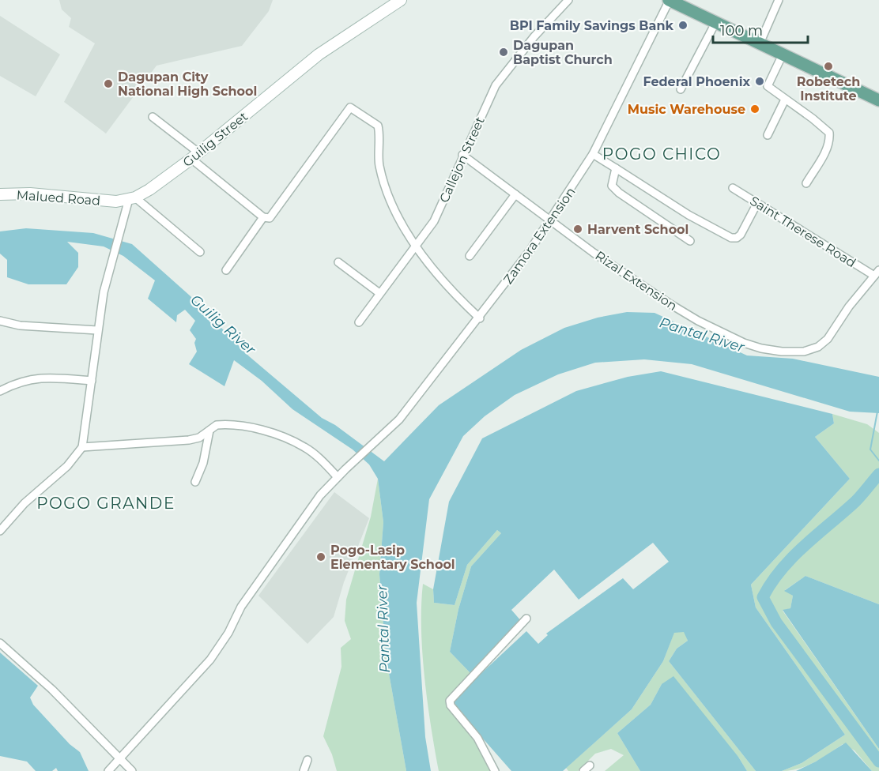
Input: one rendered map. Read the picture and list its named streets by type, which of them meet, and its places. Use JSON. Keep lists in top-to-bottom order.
{
  "streets": {
    "street": [
      "Guilig Street",
      "Callejon Street",
      "Malued Road",
      "Saint Therese Road",
      "Zamora Extension",
      "Rizal Extension"
    ]
  },
  "crossings": [
    ["Guilig Street", "Malued Road"],
    ["Callejon Street", "Rizal Extension"],
    ["Saint Therese Road", "Rizal Extension"],
    ["Zamora Extension", "Rizal Extension"]
  ],
  "districts": ["POGO CHICO", "POGO GRANDE"],
  "water": ["Guilig River", "Pantal River"],
  "places": [
    "BPI Family Savings Bank",
    "Dagupan Baptist Church",
    "Robetech Institute",
    "Federal Phoenix",
    "Dagupan City National High School",
    "Music Warehouse",
    "Harvent School",
    "Pogo-Lasip Elementary School"
  ],
  "scale_bar": "100 m"
}
